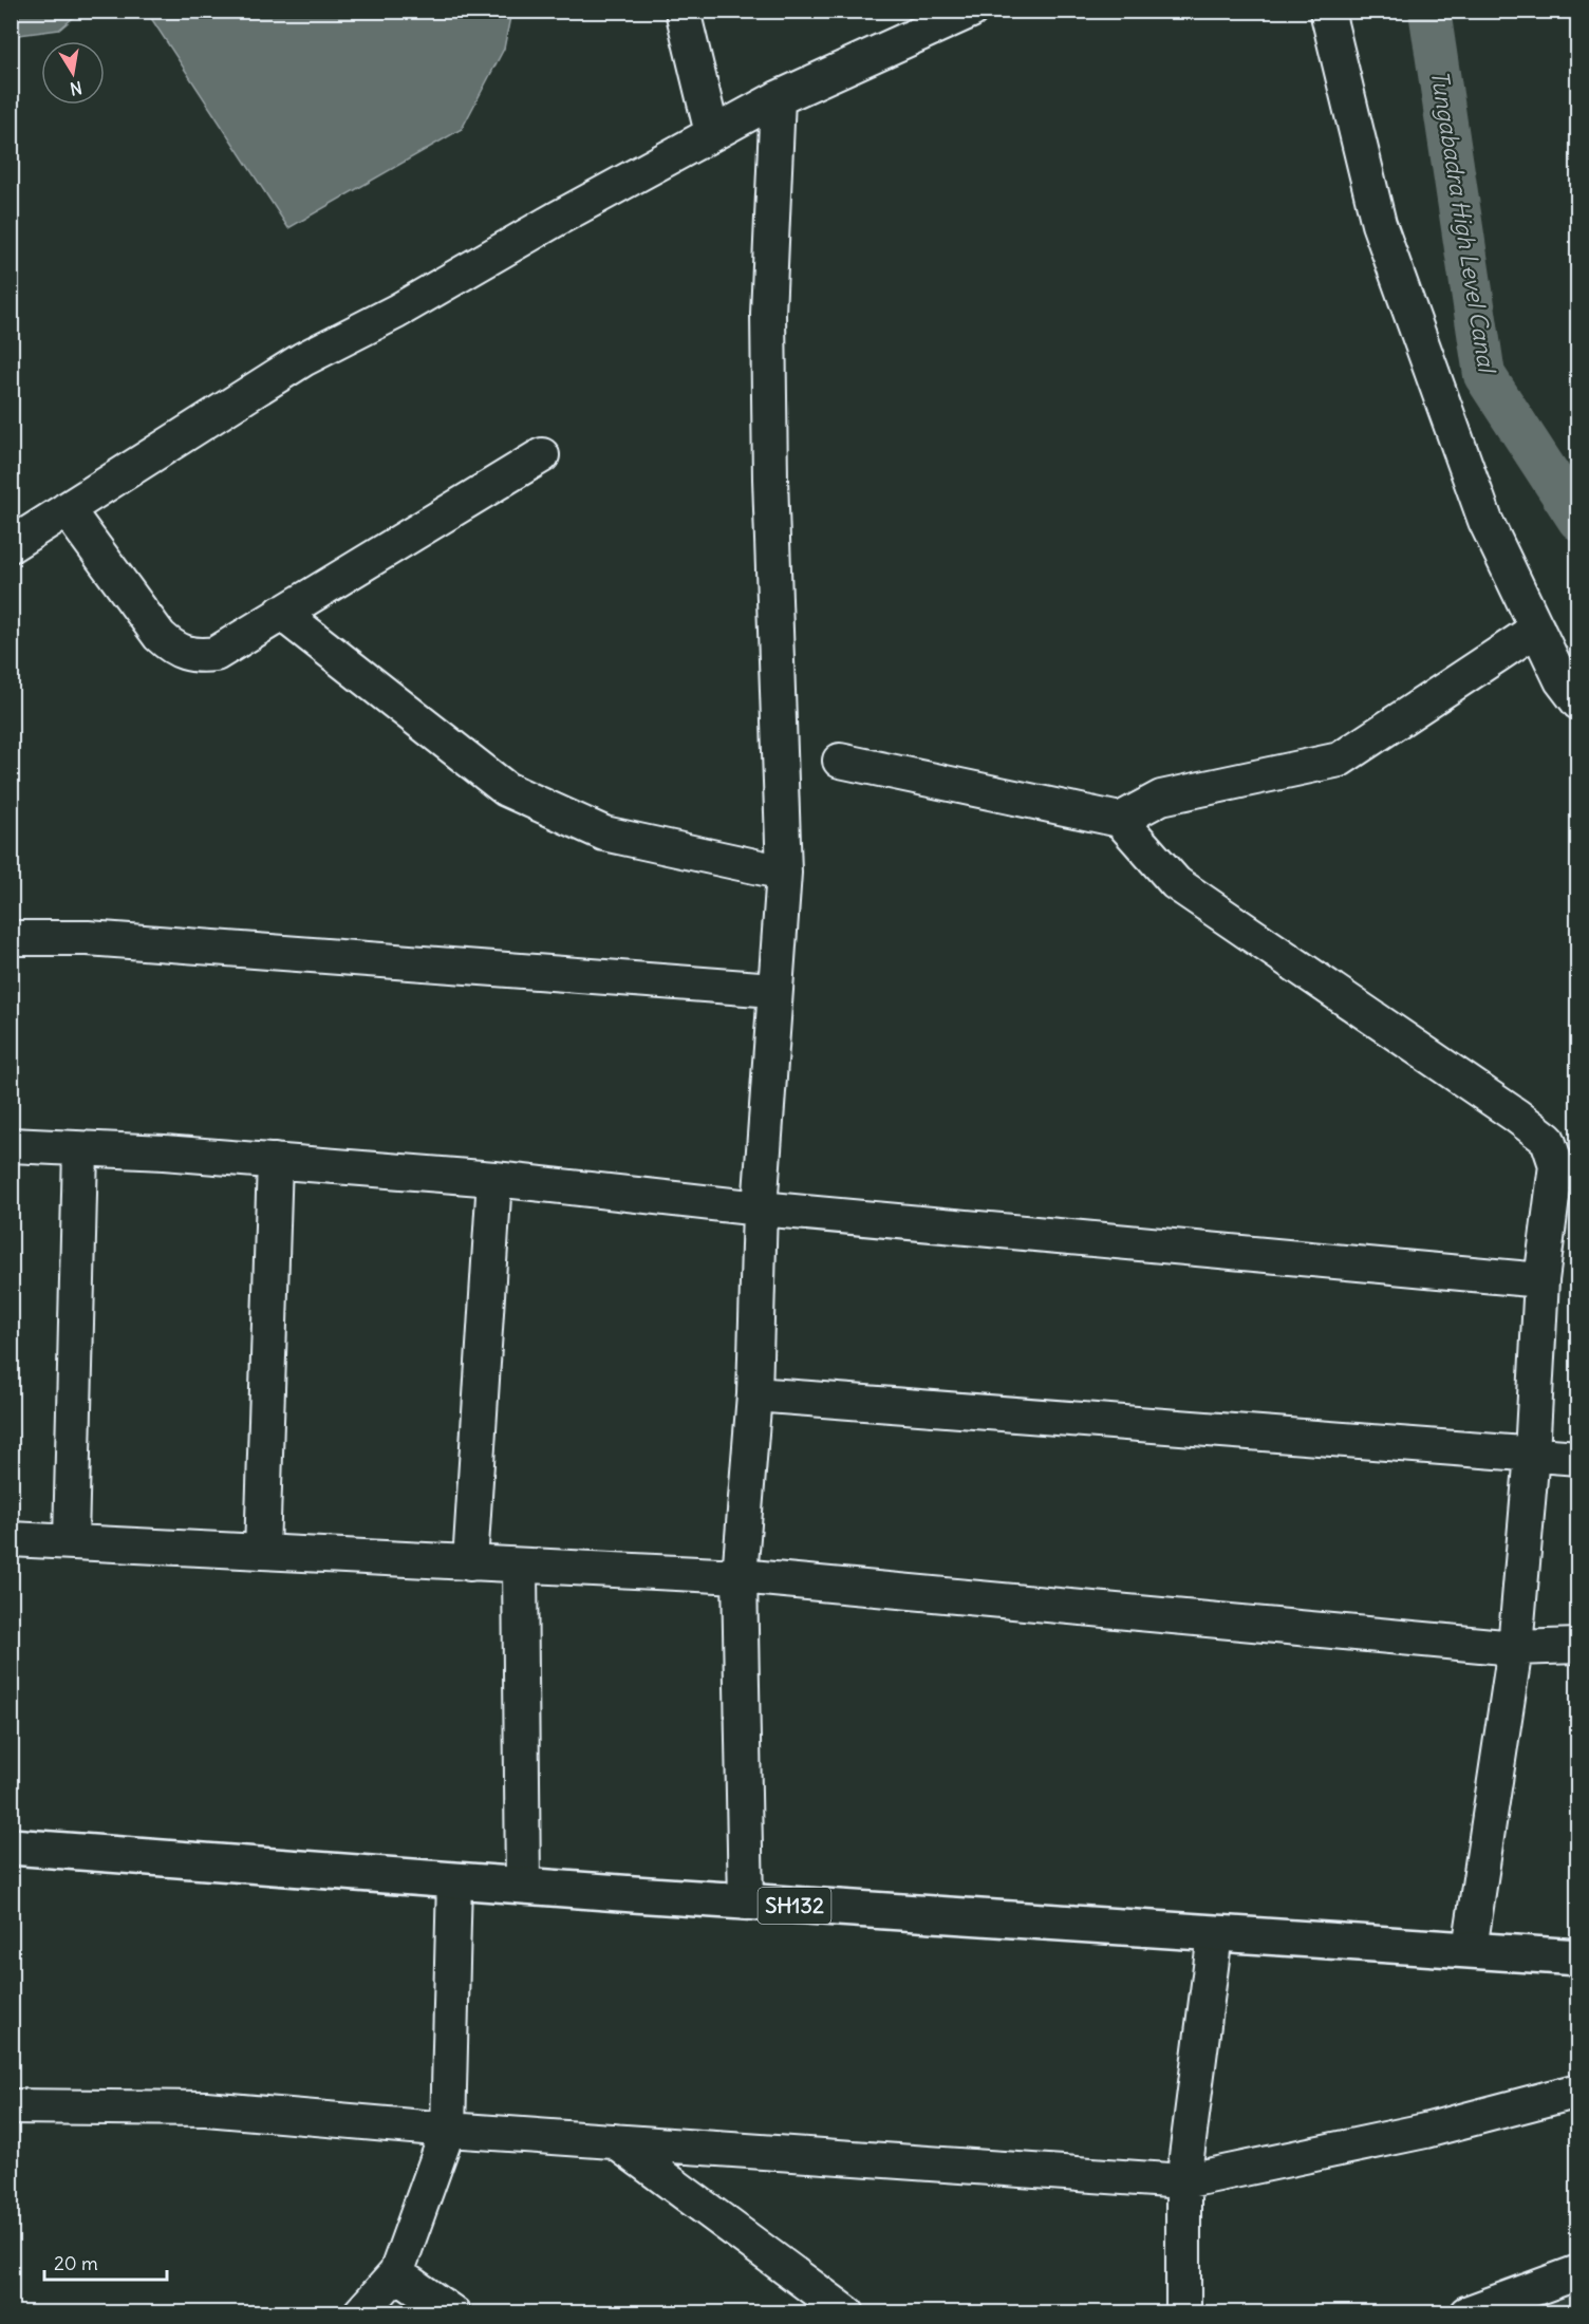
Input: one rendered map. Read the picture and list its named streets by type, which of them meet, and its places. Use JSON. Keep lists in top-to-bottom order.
{
  "streets": {
    "main road": ["SH132"]
  },
  "water": ["Tungabadra High Level Canal"],
  "scale_bar": "20 m",
  "north": "bottom"
}
